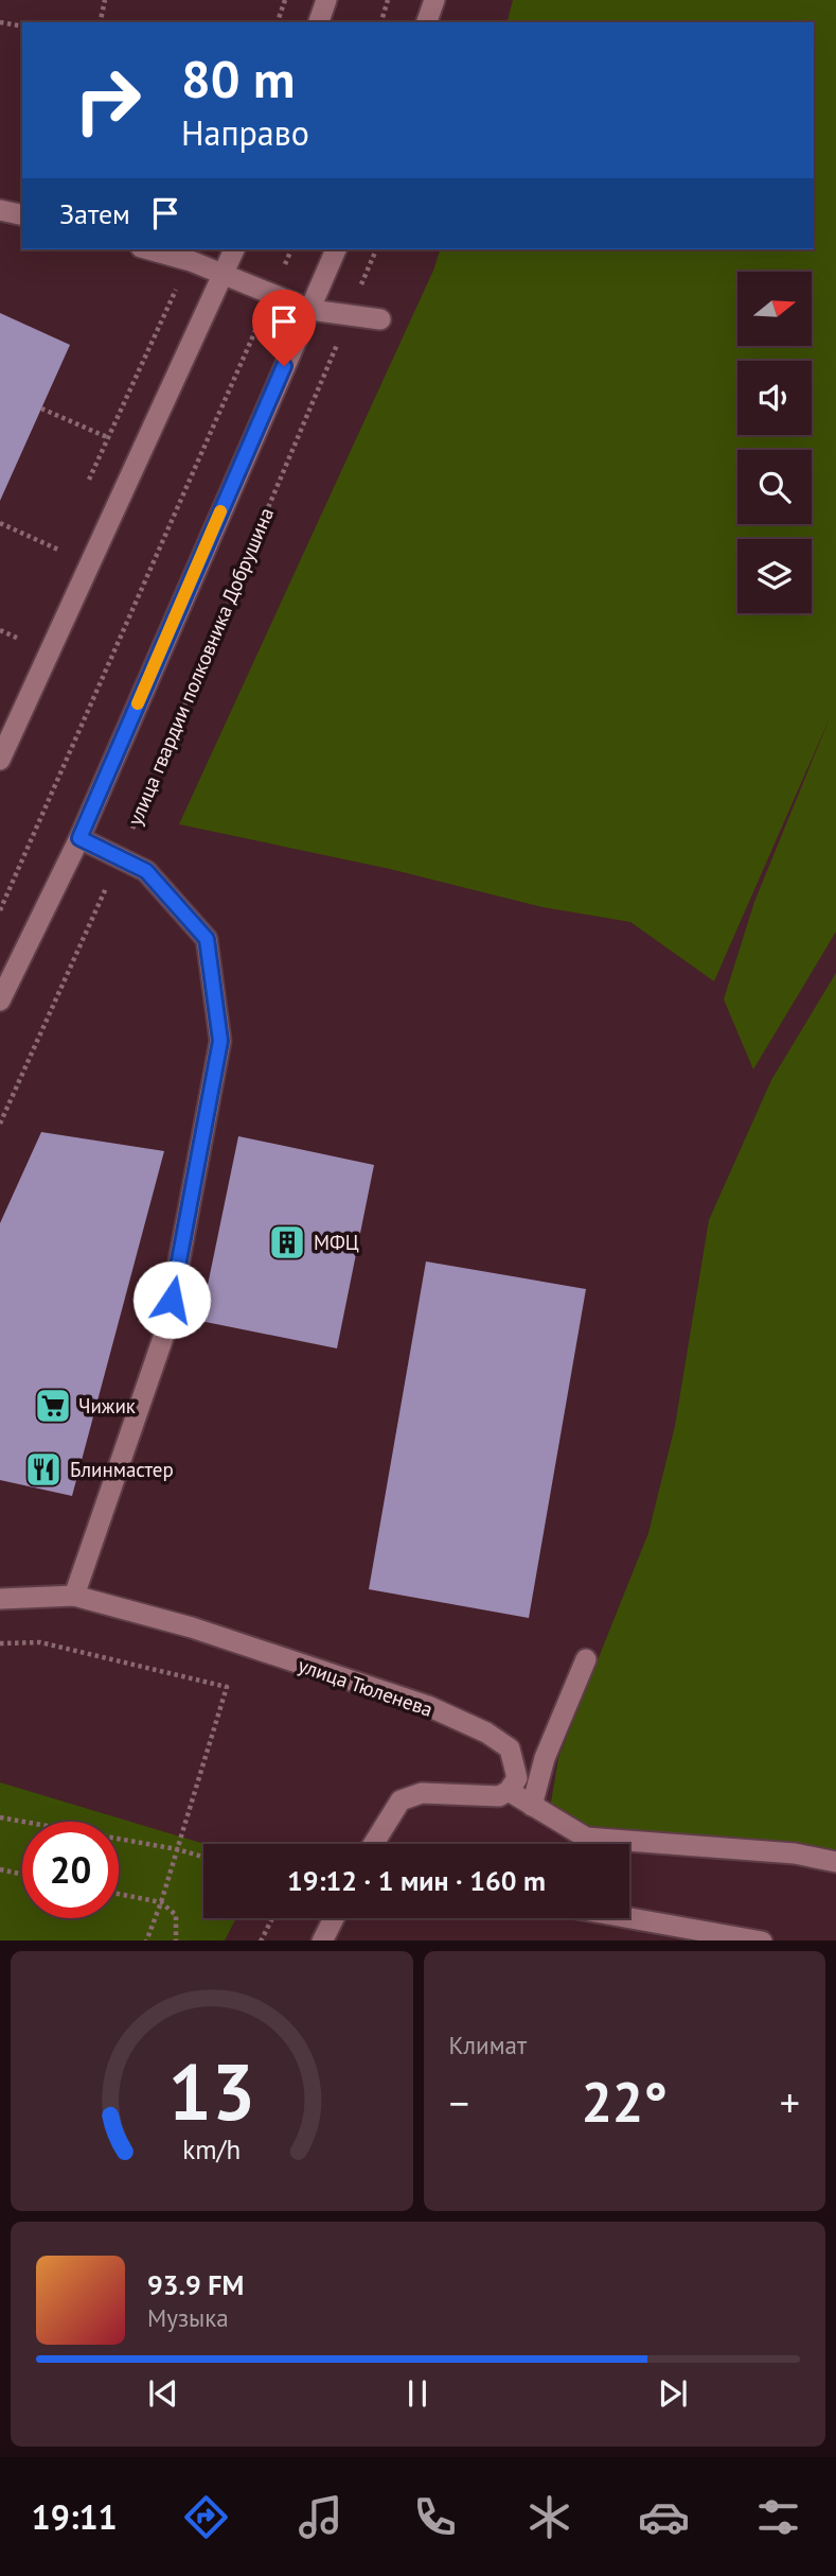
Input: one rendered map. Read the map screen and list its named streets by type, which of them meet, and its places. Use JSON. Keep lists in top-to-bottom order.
{
  "streets": {
    "street": ["улица гвардии полковника Добрушина", "улица Тюленева"]
  },
  "places": {
    "building": ["МФЦ"],
    "supermarket": ["Чижик"],
    "restaurant": ["Блинмастер"]
  },
  "north": "right",
  "page": {
    "turn": ["80 m", "Направо"],
    "then": "Затем",
    "limit": "20",
    "trip": "19:12 · 1 мин · 160 m",
    "tile": "Климат",
    "heat": ["−", "22°", "+"],
    "song": ["93.9 FM", "Музыка"],
    "tabs": "19:11",
    "gauge": ["13", "km/h"]
  }
}
